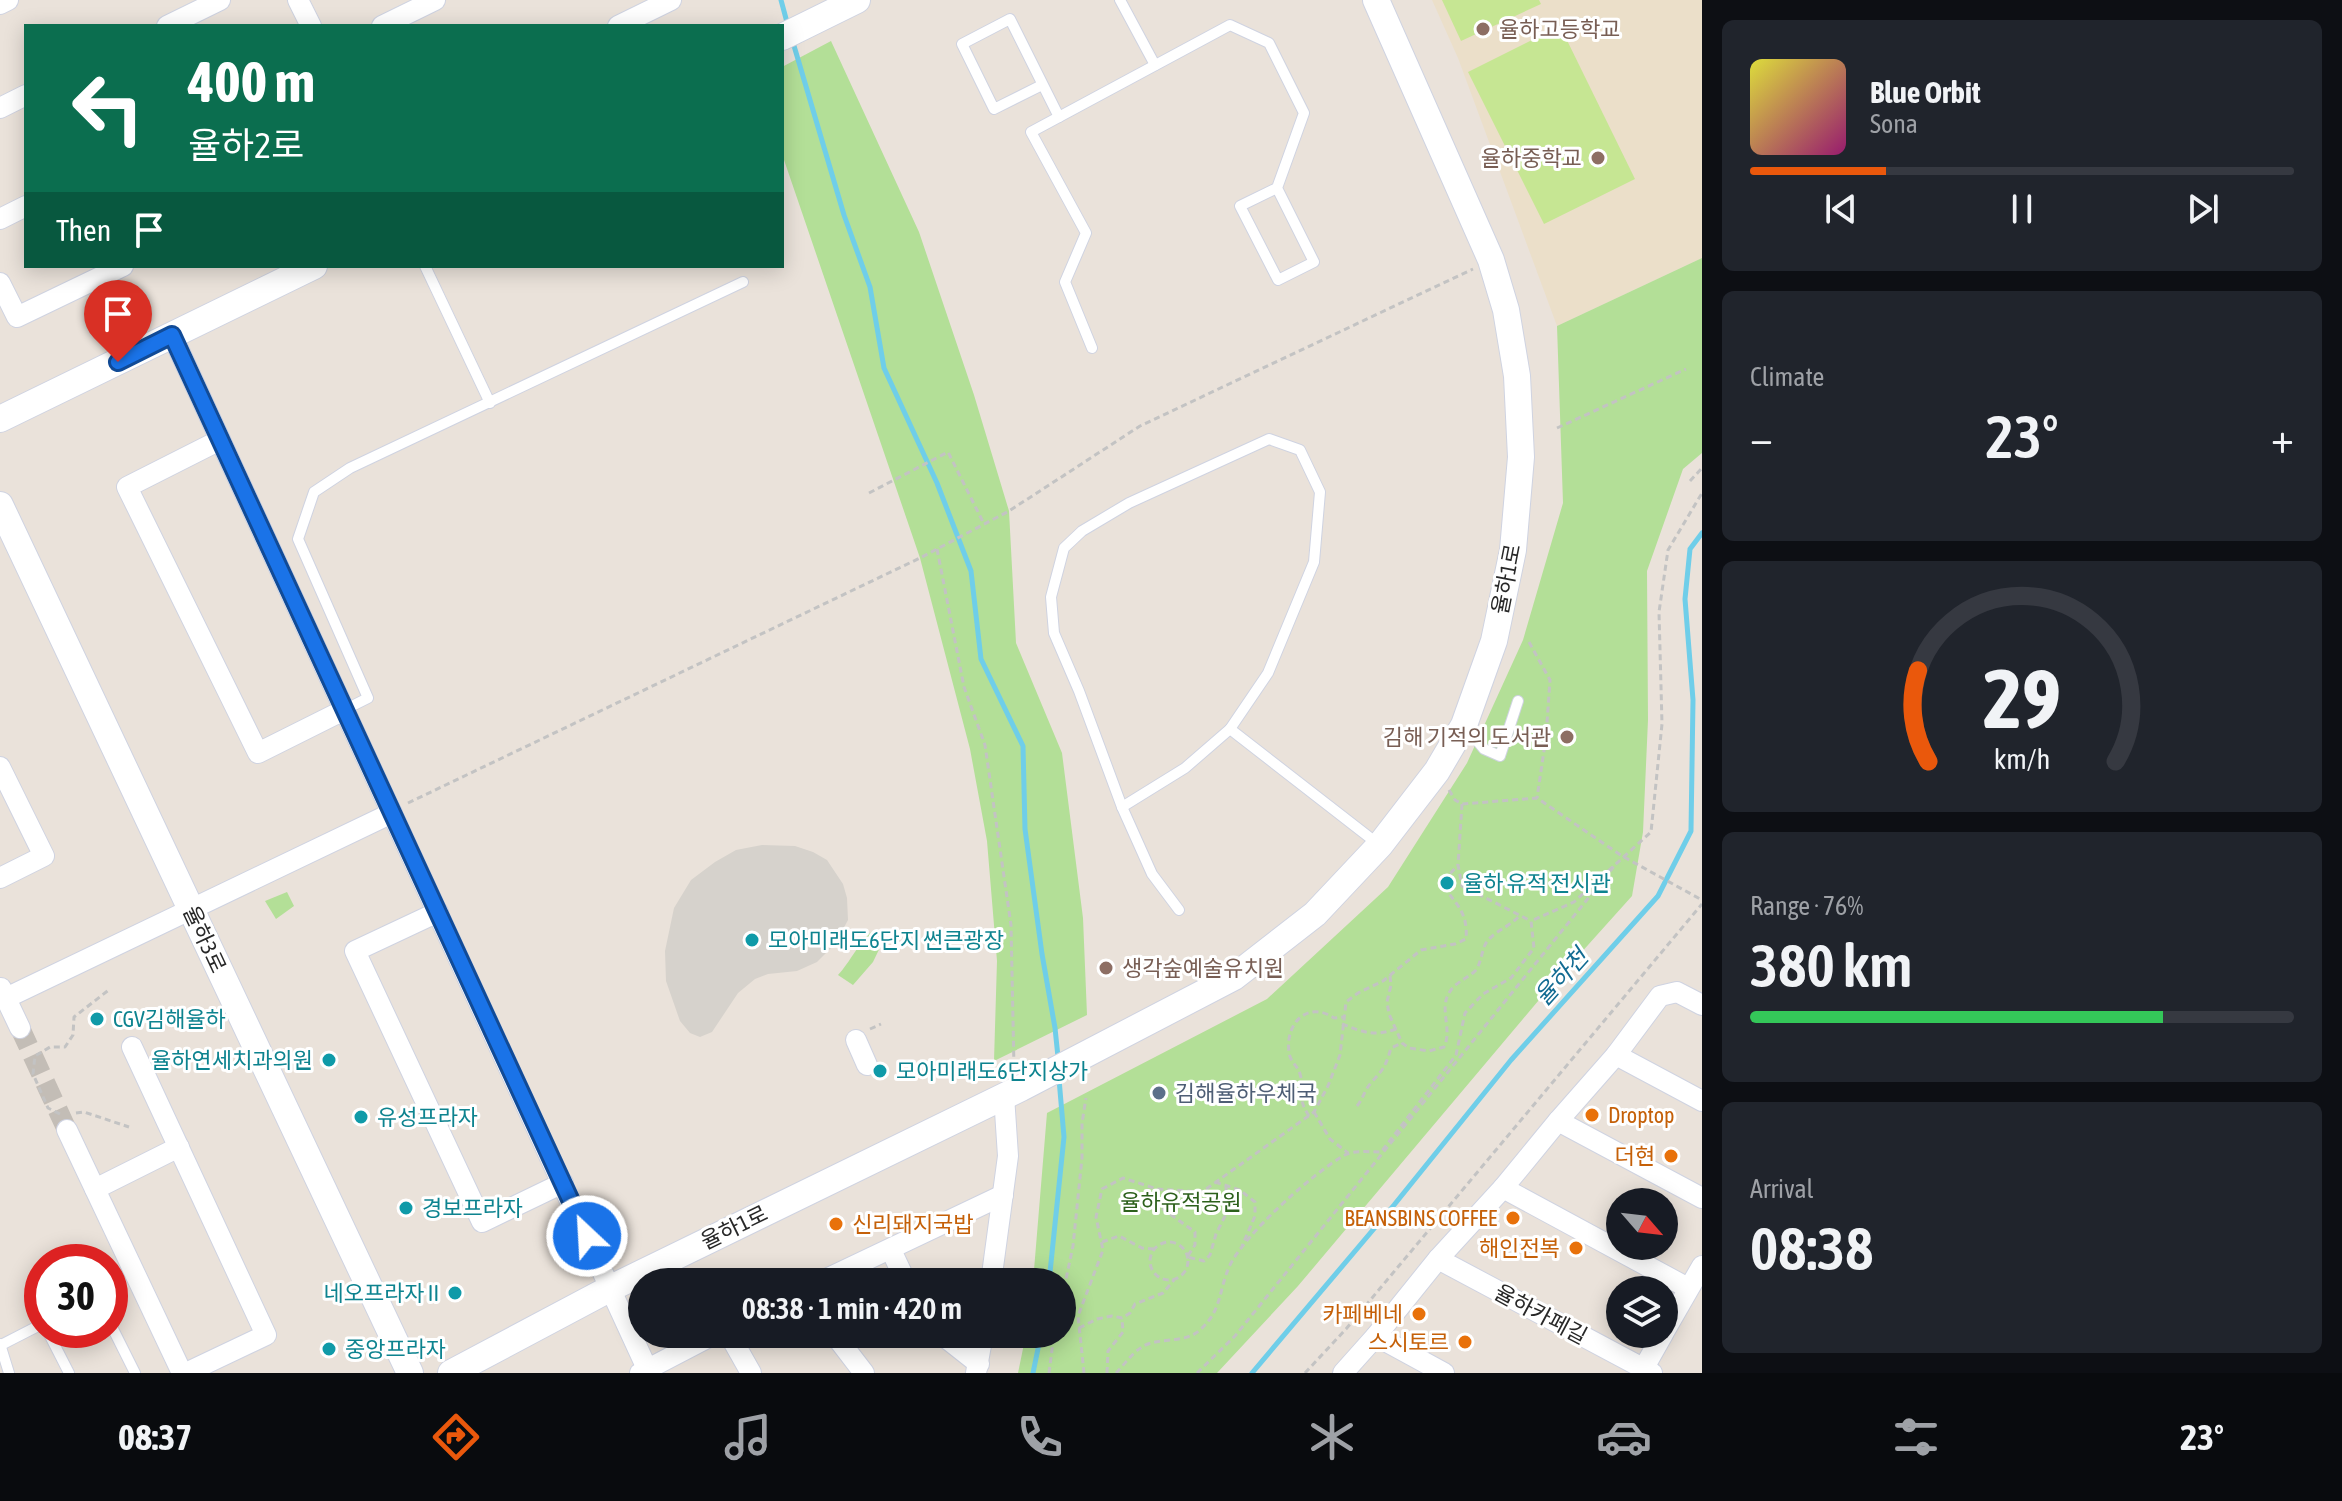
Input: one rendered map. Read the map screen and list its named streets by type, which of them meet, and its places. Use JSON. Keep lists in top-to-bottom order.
{
  "streets": {
    "street": ["율하1로", "율하3로", "율하카페길"]
  },
  "water": ["율하천"],
  "parks": ["율하유적공원"],
  "places": [
    "율하고등학교",
    "율하중학교",
    "김해 기적의 도서관",
    "율하 유적 전시관",
    "모아미래도6단지 썬큰광장",
    "생각숲예술유치원",
    "CGV김해율하",
    "율하연세치과의원",
    "모아미래도6단지상가",
    "김해율하우체국",
    "Droptop",
    "유성프라자",
    "더현",
    "경보프라자",
    "BEANSBINS COFFEE",
    "신리돼지국밥",
    "해인전복",
    "네오프라자 II",
    "카페베네",
    "스시토르",
    "중앙프라자"
  ],
  "north": "bottom right",
  "page": {
    "turn": ["400 m", "율하2로"],
    "song": ["Blue Orbit", "Sona"],
    "then": "Then",
    "tile": [
      "Climate",
      ["Range · 76%", "380 km"],
      ["Arrival", "08:38"]
    ],
    "heat": ["−", "23°", "+"],
    "limit": "30",
    "trip": "08:38 · 1 min · 420 m",
    "tabs": ["08:37", "23°"],
    "gauge": ["29", "km/h"]
  }
}
